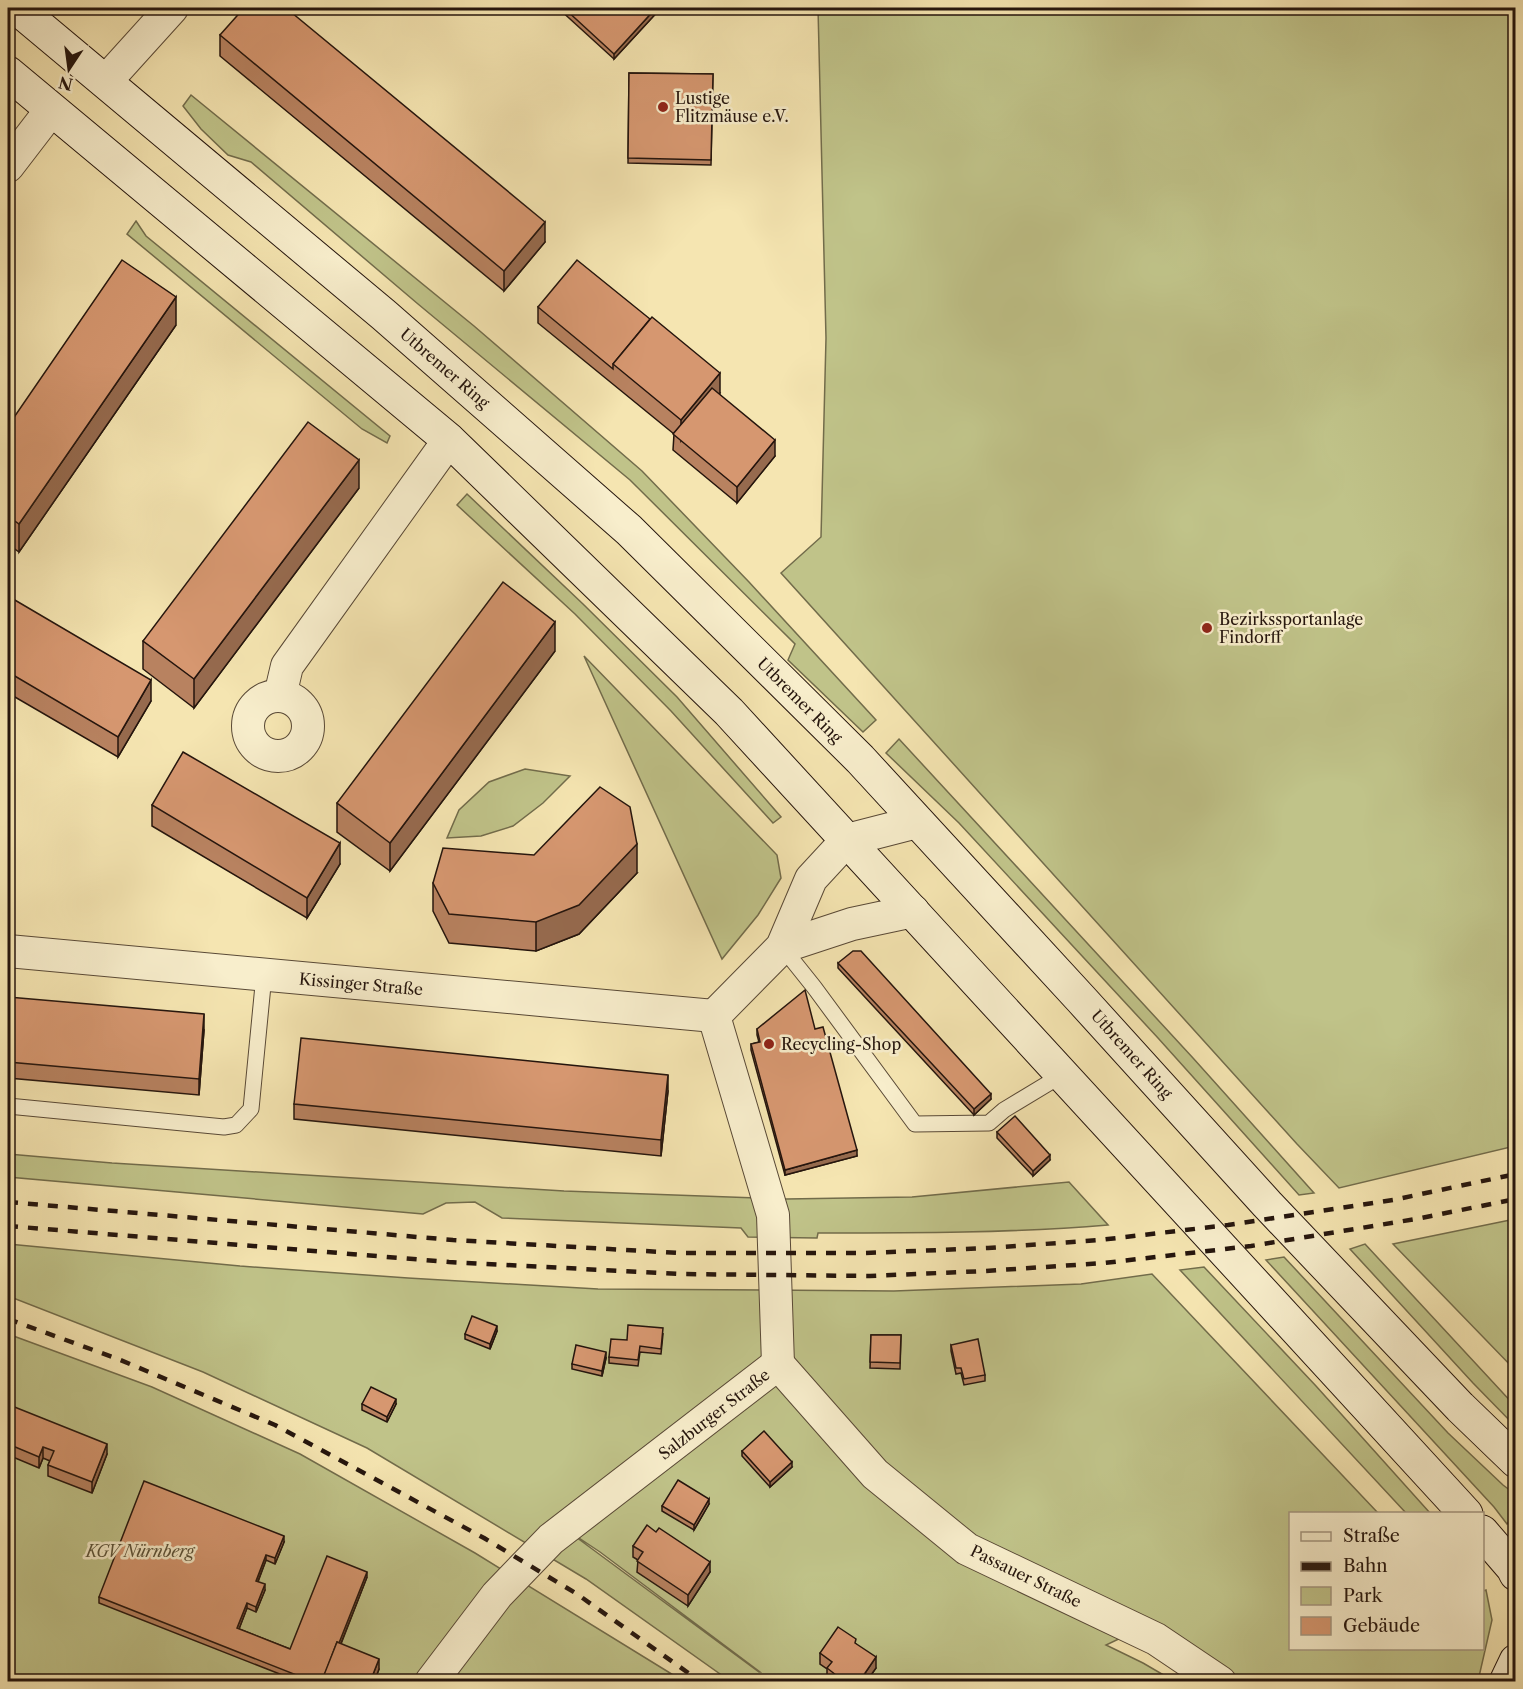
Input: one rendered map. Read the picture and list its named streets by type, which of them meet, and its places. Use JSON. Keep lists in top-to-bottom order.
{
  "streets": {
    "main road": ["Utbremer Ring"],
    "street": ["Kissinger Straße", "Salzburger Straße", "Passauer Straße"]
  },
  "crossings": [
    ["Kissinger Straße", "Salzburger Straße"],
    ["Salzburger Straße", "Passauer Straße"]
  ],
  "parks": ["KGV Nürnberg"],
  "places": ["Lustige Flitzmäuse e.V.", "Bezirkssportanlage Findorff", "Recycling-Shop"],
  "legend": [
    "Straße",
    "Bahn",
    "Park",
    "Gebäude"
  ],
  "north": "bottom"
}
